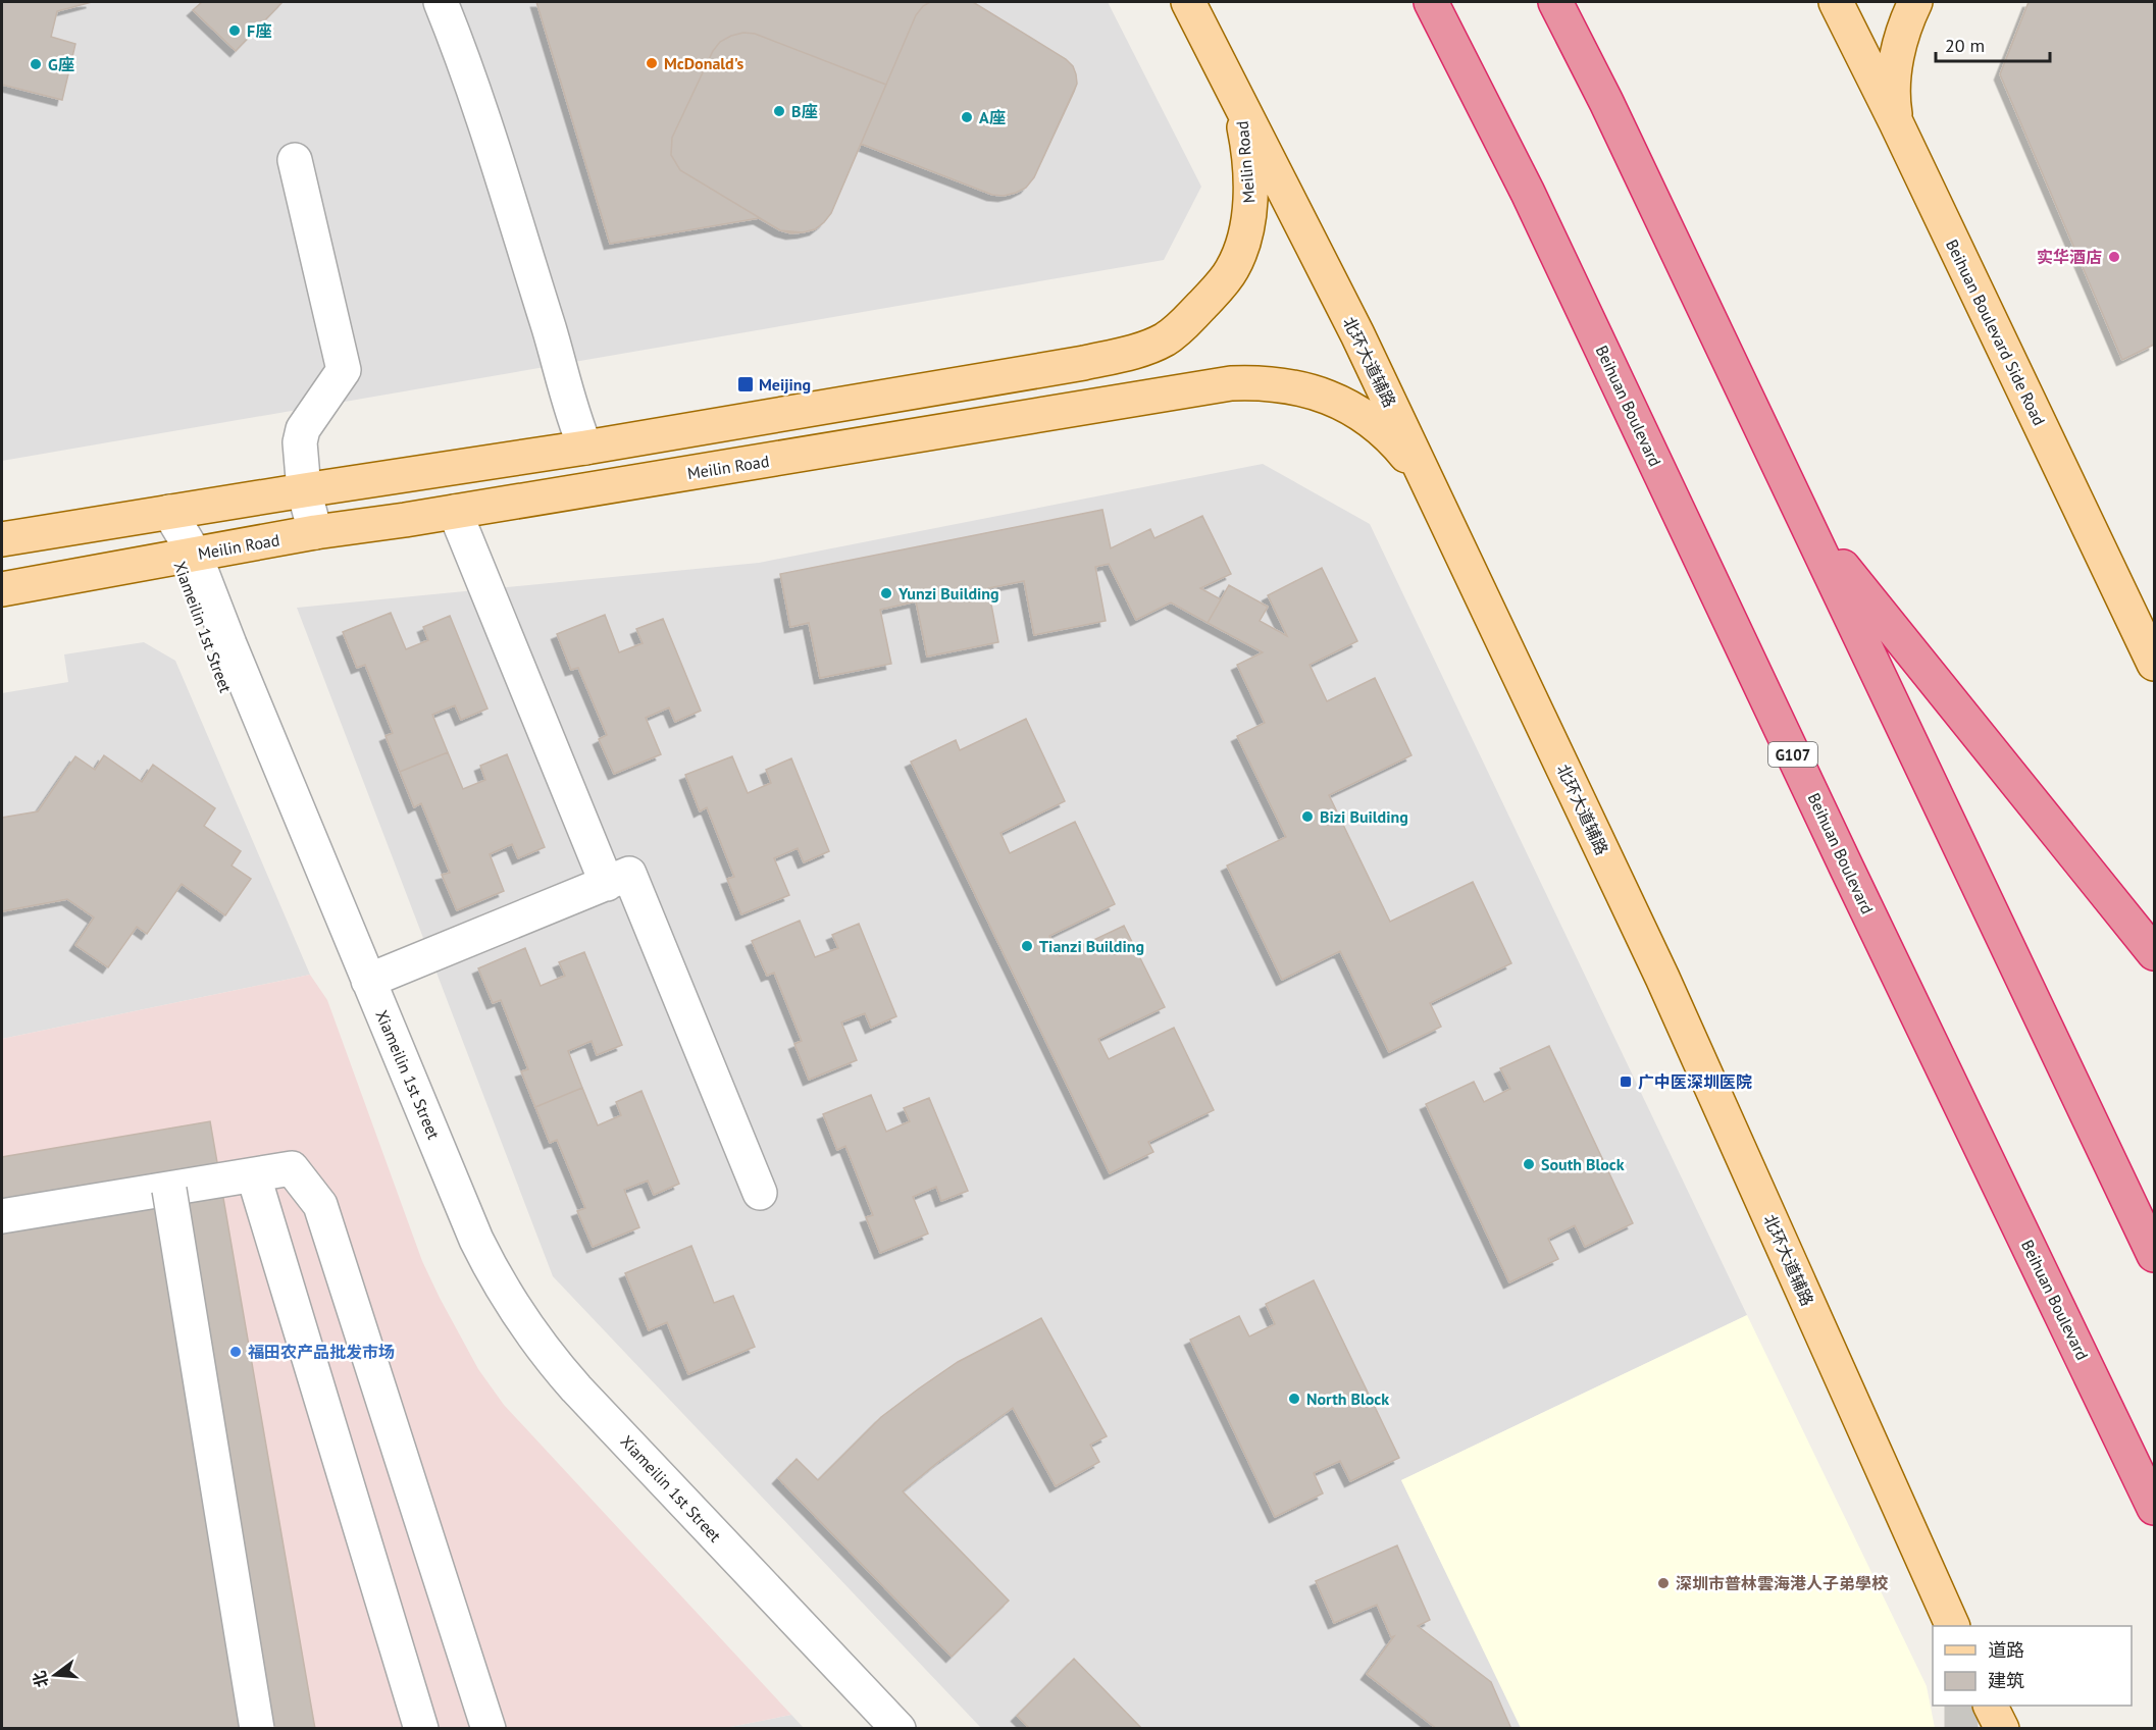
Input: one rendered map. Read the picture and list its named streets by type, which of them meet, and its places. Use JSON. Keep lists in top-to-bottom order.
{
  "streets": {
    "highway": ["Beihuan Boulevard", "G107"],
    "main road": ["Meilin Road", "Beihuan Boulevard Side Road", "北环大道辅路"],
    "street": ["Xiameilin 1st Street"]
  },
  "crossings": [
    ["Meilin Road", "北环大道辅路"],
    ["Meilin Road", "Xiameilin 1st Street"]
  ],
  "places": {
    "other": [
      "F座",
      "McDonald's",
      "G座",
      "B座",
      "A座",
      "实华酒店",
      "Yunzi Building",
      "Bizi Building",
      "Tianzi Building",
      "South Block",
      "福田农产品批发市场",
      "North Block",
      "深圳市普林雲海港人子弟學校"
    ],
    "transit": ["Meijing", "广中医深圳医院"]
  },
  "legend": ["道路", "建筑"],
  "scale_bar": "20 m",
  "north": "left"
}
